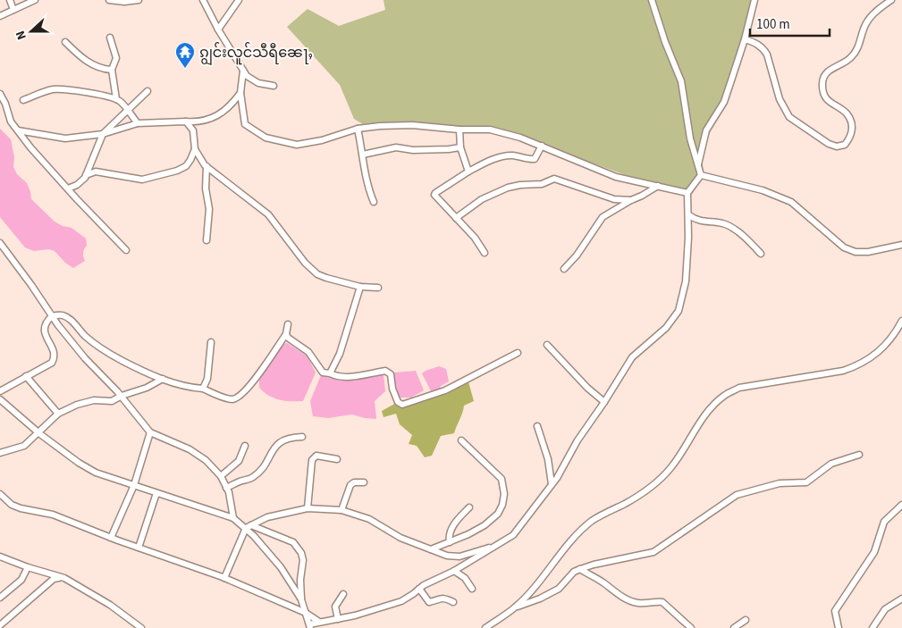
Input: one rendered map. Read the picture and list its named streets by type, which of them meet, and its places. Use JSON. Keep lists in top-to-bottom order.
{
  "places": {
    "temple": ["ၵျွင်းလူင်သီရီၼေႃႇ"]
  },
  "scale_bar": "100 m",
  "north": "left"
}
